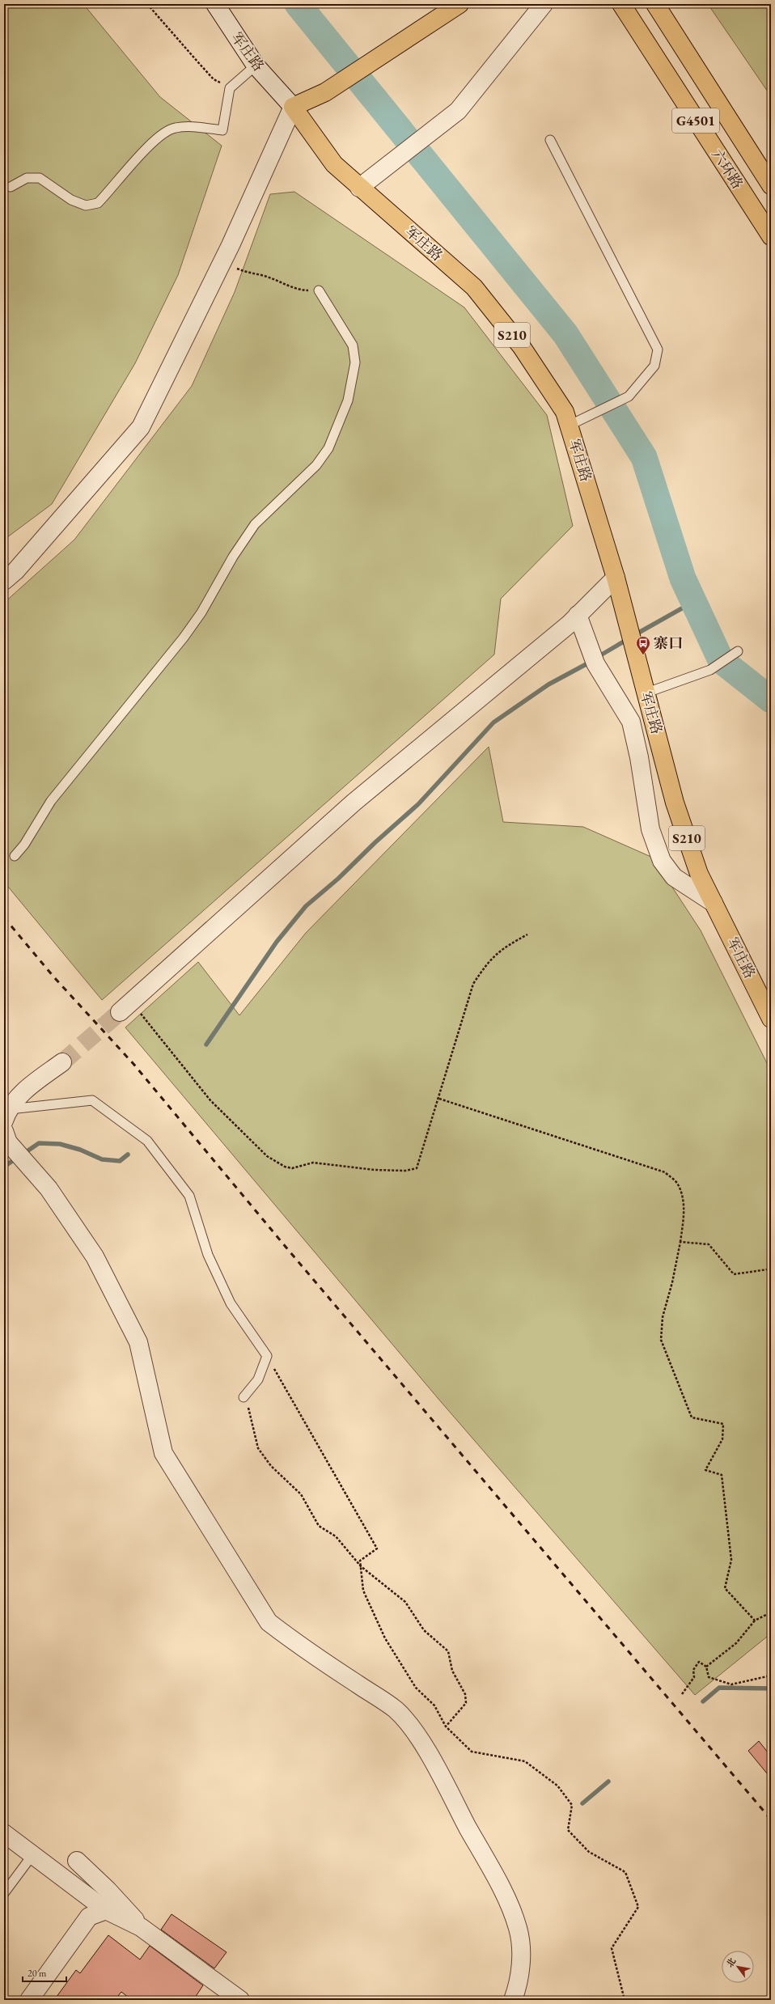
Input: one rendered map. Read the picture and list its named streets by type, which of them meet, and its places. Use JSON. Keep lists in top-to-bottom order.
{
  "streets": {
    "main road": [
      "军庄路",
      "G4501",
      "六环路",
      "S210"
    ]
  },
  "places": {
    "bus stop": ["寨口"]
  },
  "scale_bar": "20 m",
  "north": "top left"
}
